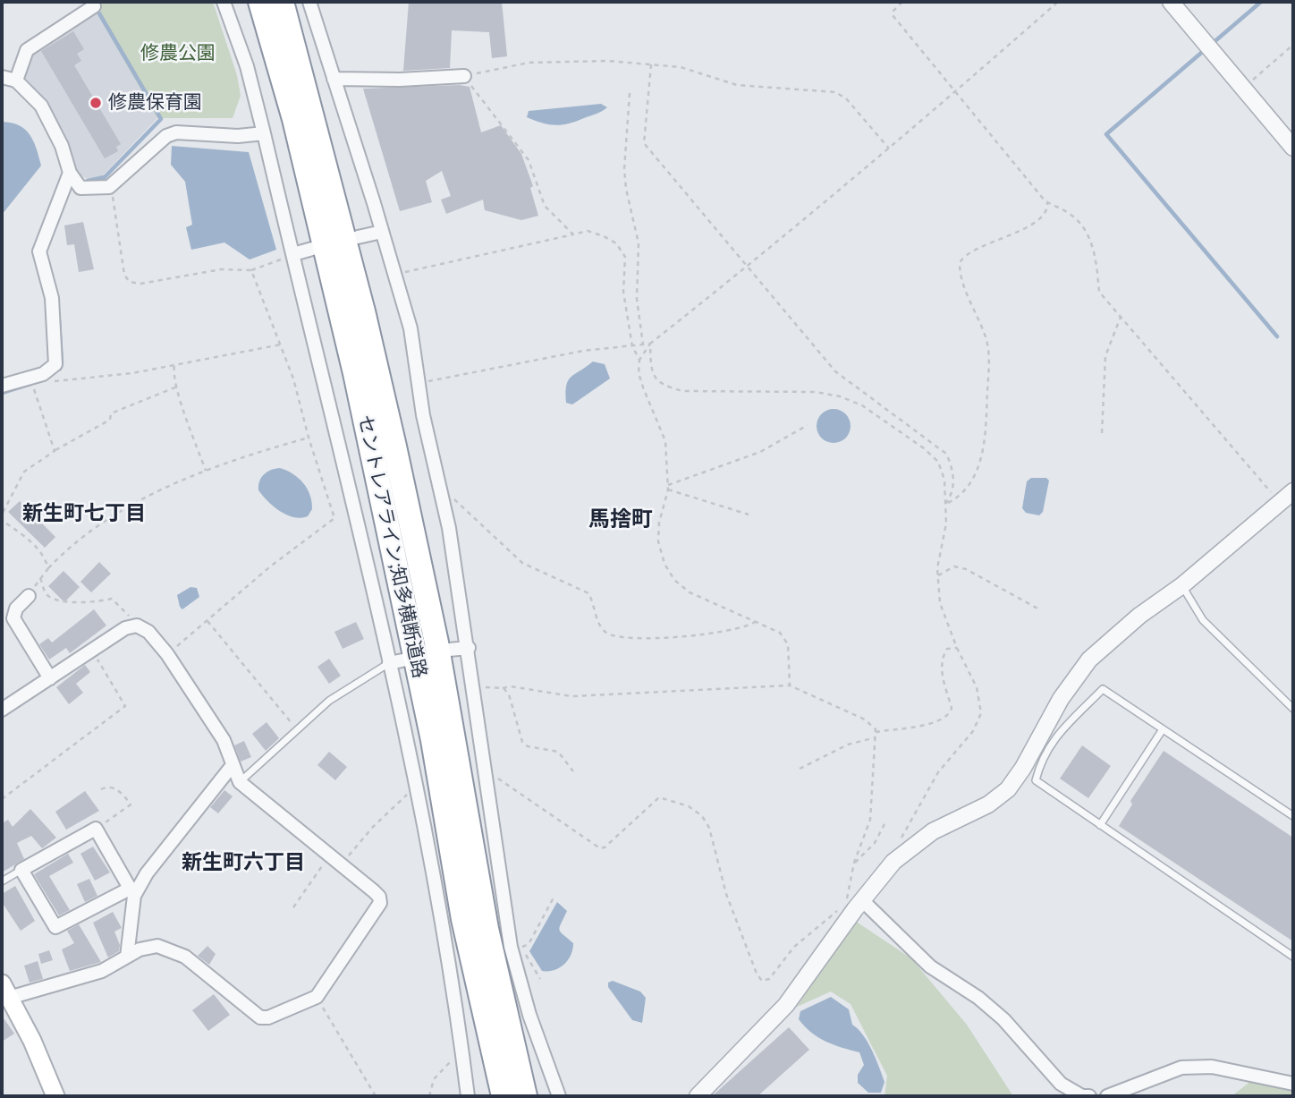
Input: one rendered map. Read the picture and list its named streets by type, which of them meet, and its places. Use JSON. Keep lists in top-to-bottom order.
{
  "streets": {
    "highway": ["セントレアライン;知多横断道路"]
  },
  "districts": ["新生町七丁目", "馬捨町", "新生町六丁目"],
  "parks": ["修農公園"],
  "places": ["修農保育園"]
}
